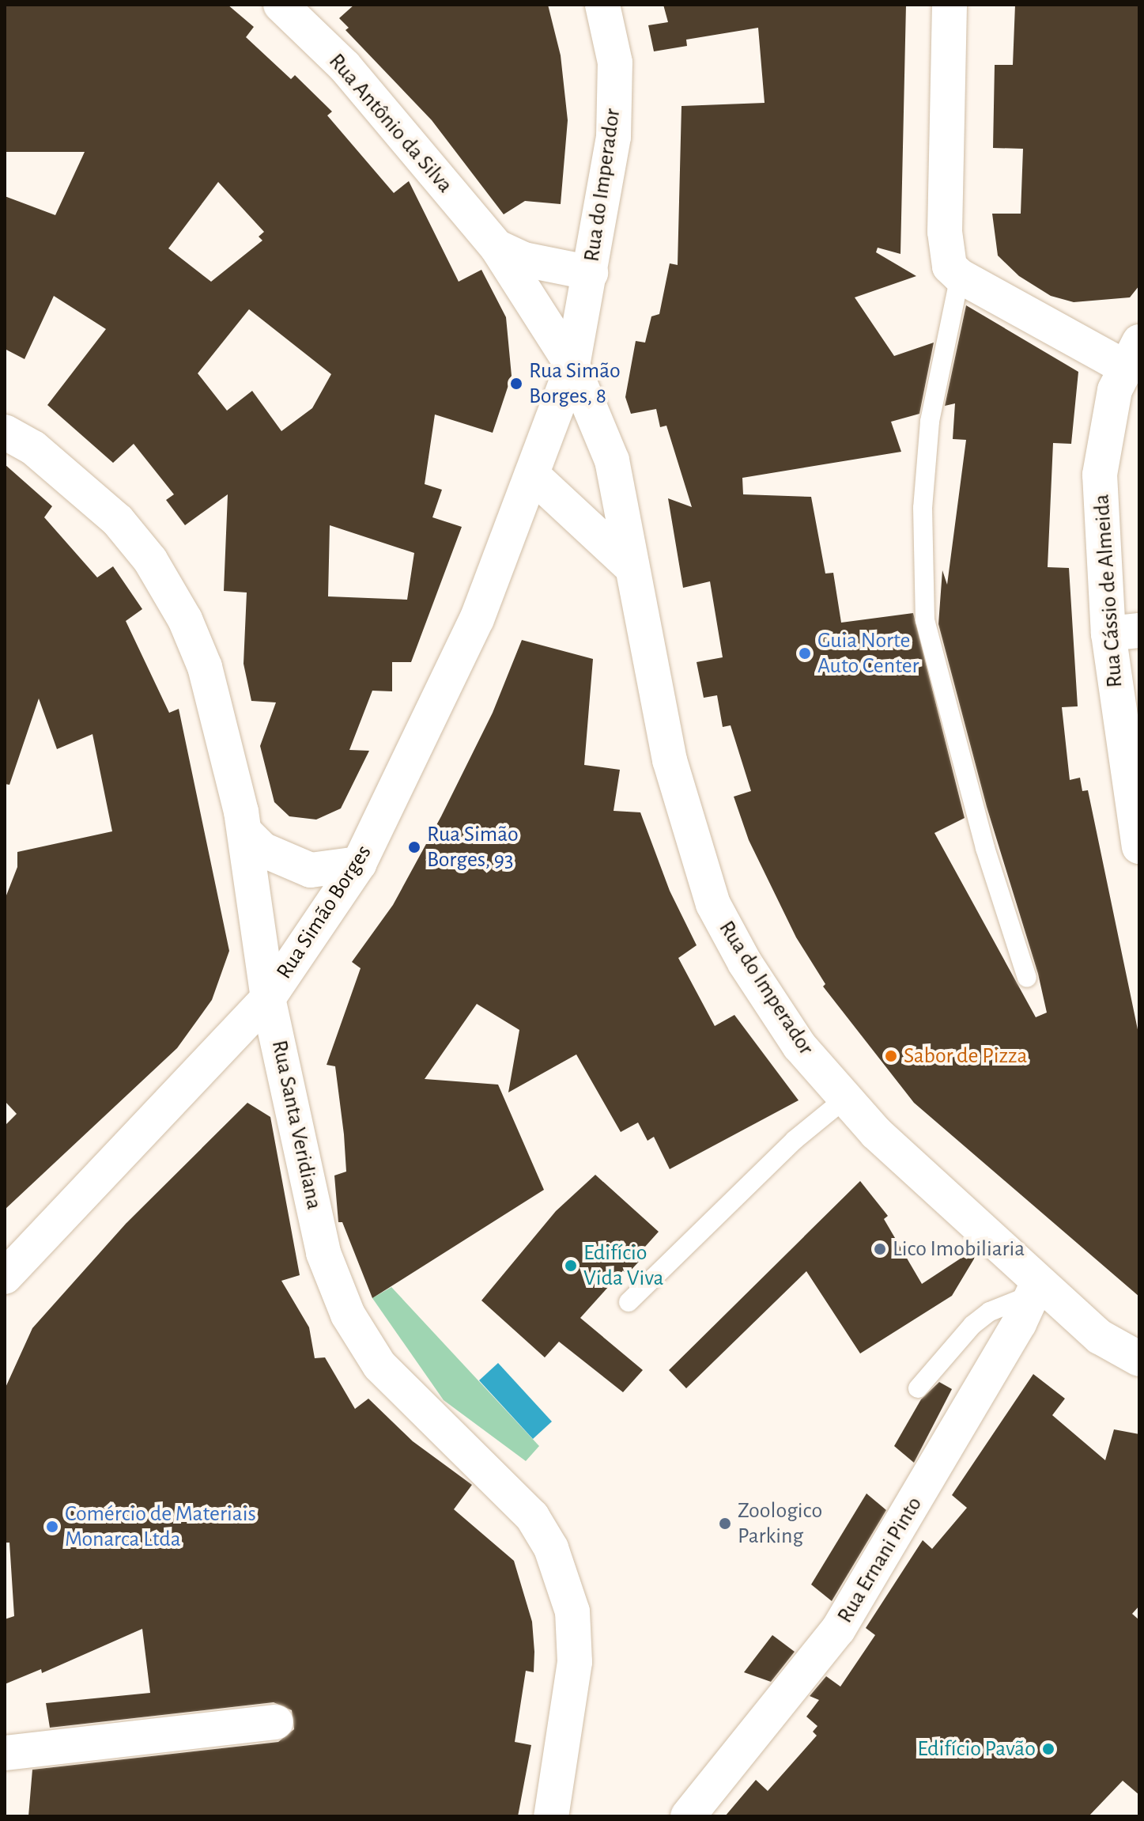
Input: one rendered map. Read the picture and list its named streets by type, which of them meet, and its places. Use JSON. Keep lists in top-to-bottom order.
{
  "streets": {
    "street": [
      "Rua Antônio da Silva",
      "Rua do Imperador",
      "Rua Cássio de Almeida",
      "Rua Simão Borges",
      "Rua Santa Veridiana",
      "Rua Ernani Pinto"
    ]
  },
  "crossings": [
    ["Rua Antônio da Silva", "Rua do Imperador"],
    ["Rua do Imperador", "Rua Simão Borges"],
    ["Rua do Imperador", "Rua Ernani Pinto"],
    ["Rua Simão Borges", "Rua Santa Veridiana"]
  ],
  "places": [
    "Rua Simão Borges, 8",
    "Guia Norte Auto Center",
    "Rua Simão Borges, 93",
    "Sabor de Pizza",
    "Lico Imobiliaria",
    "Edifício Vida Viva",
    "Zoologico Parking",
    "Comércio de Materiais Monarca Ltda",
    "Edifício Pavão"
  ]
}
